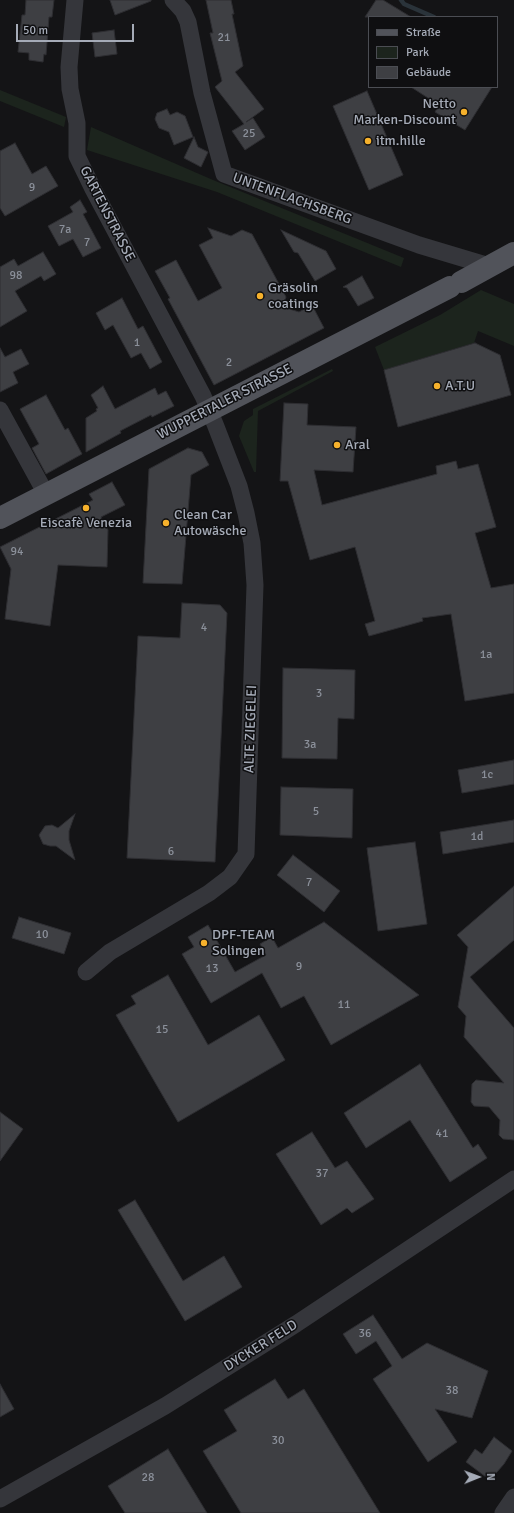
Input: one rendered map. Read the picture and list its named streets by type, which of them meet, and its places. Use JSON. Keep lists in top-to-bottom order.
{
  "streets": {
    "main road": ["WUPPERTALER STRASSE"],
    "street": [
      "UNTENFLACHSBERG",
      "GARTENSTRASSE",
      "ALTE ZIEGELEI",
      "DYCKER FELD"
    ]
  },
  "crossings": [
    ["UNTENFLACHSBERG", "WUPPERTALER STRASSE"],
    ["GARTENSTRASSE", "WUPPERTALER STRASSE"],
    ["GARTENSTRASSE", "ALTE ZIEGELEI"],
    ["WUPPERTALER STRASSE", "ALTE ZIEGELEI"]
  ],
  "places": [
    "Netto Marken-Discount",
    "itm.hille",
    "Gräsolin coatings",
    "A.T.U",
    "Aral",
    "Eiscafè Venezia",
    "Clean Car Autowäsche",
    "DPF-TEAM Solingen"
  ],
  "house_numbers": [
    "21",
    "25",
    "9",
    "7a",
    "7",
    "98",
    "1",
    "2",
    "94",
    "4",
    "1a",
    "3",
    "3a",
    "1c",
    "5",
    "1d",
    "6",
    "7",
    "10",
    "9",
    "13",
    "11",
    "15",
    "41",
    "37",
    "36",
    "38",
    "30",
    "28"
  ],
  "legend": ["Straße", "Park", "Gebäude"],
  "scale_bar": "50 m",
  "north": "right"
}
